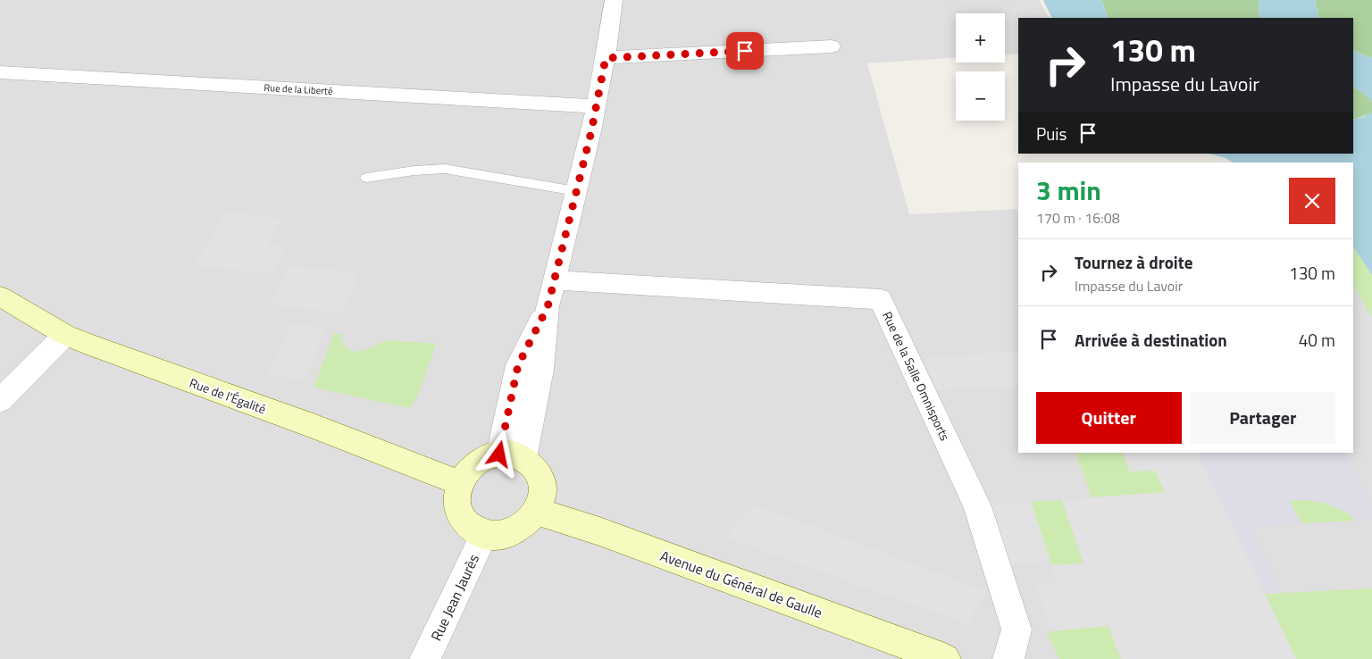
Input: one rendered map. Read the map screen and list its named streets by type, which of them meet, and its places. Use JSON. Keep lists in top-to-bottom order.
{
  "streets": {
    "street": [
      "Rue de la Liberté",
      "Rue de la Salle Omnisports",
      "Rue de l'Égalité",
      "Avenue du Général de Gaulle",
      "Rue Jean Jaurès"
    ]
  },
  "crossings": [
    ["Rue de l'Égalité", "Avenue du Général de Gaulle"],
    ["Rue de l'Égalité", "Rue Jean Jaurès"],
    ["Avenue du Général de Gaulle", "Rue Jean Jaurès"]
  ],
  "page": {
    "map_buttons": ["+", "−"],
    "turn": ["130 m", "Impasse du Lavoir"],
    "then": "Puis",
    "heading": ["3 min", "170 m · 16:08"],
    "list": [
      {
        "name": "Tournez à droite",
        "note": "Impasse du Lavoir",
        "value": "130 m"
      },
      {
        "name": "Arrivée à destination",
        "value": "40 m"
      }
    ],
    "buttons": ["Quitter", "Partager"]
  }
}
